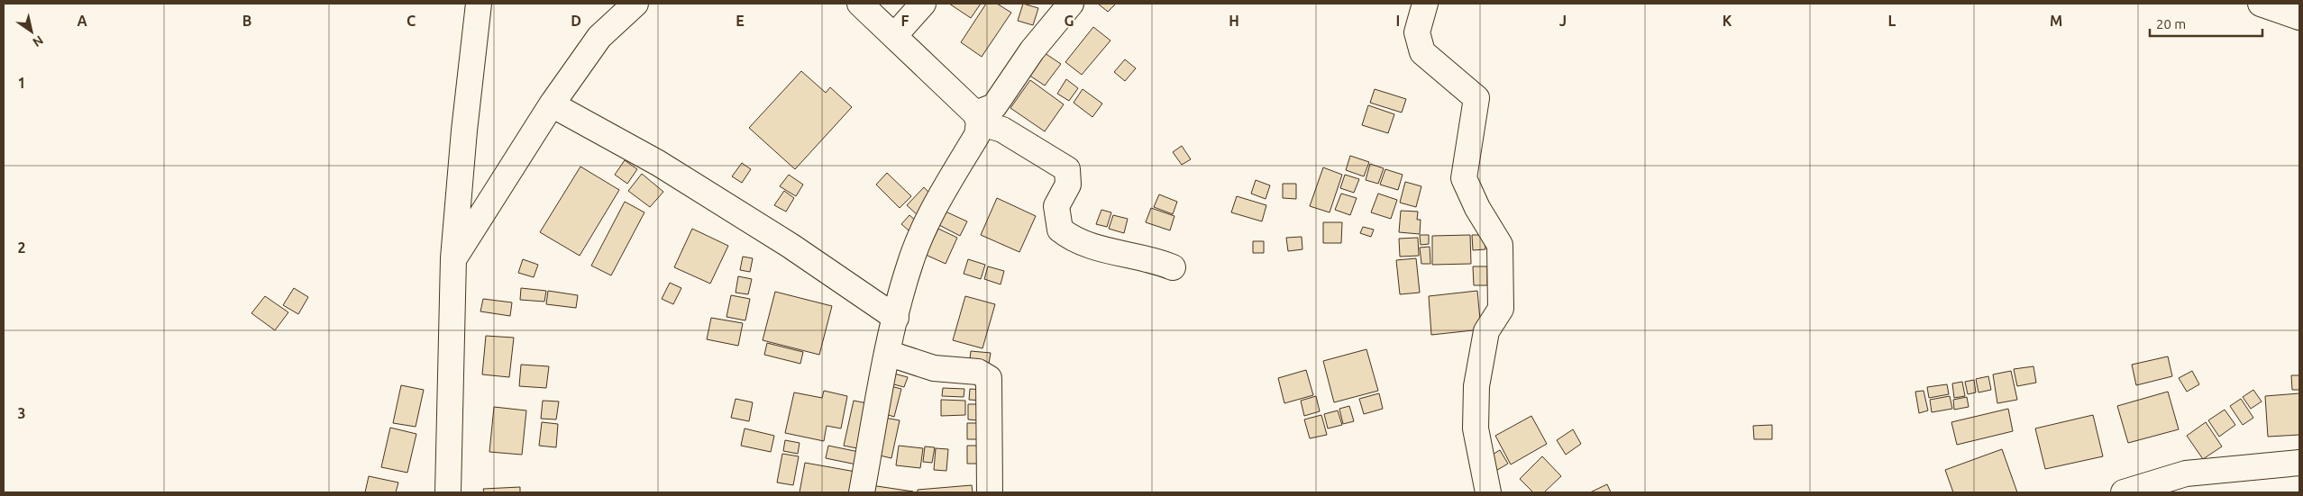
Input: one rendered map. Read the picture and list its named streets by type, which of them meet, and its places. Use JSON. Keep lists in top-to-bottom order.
{
  "scale_bar": "20 m",
  "north": "bottom right",
  "grid": {
    "columns": [
      "A",
      "B",
      "C",
      "D",
      "E",
      "F",
      "G",
      "H",
      "I",
      "J",
      "K",
      "L",
      "M"
    ],
    "rows": ["1", "2", "3"]
  }
}
